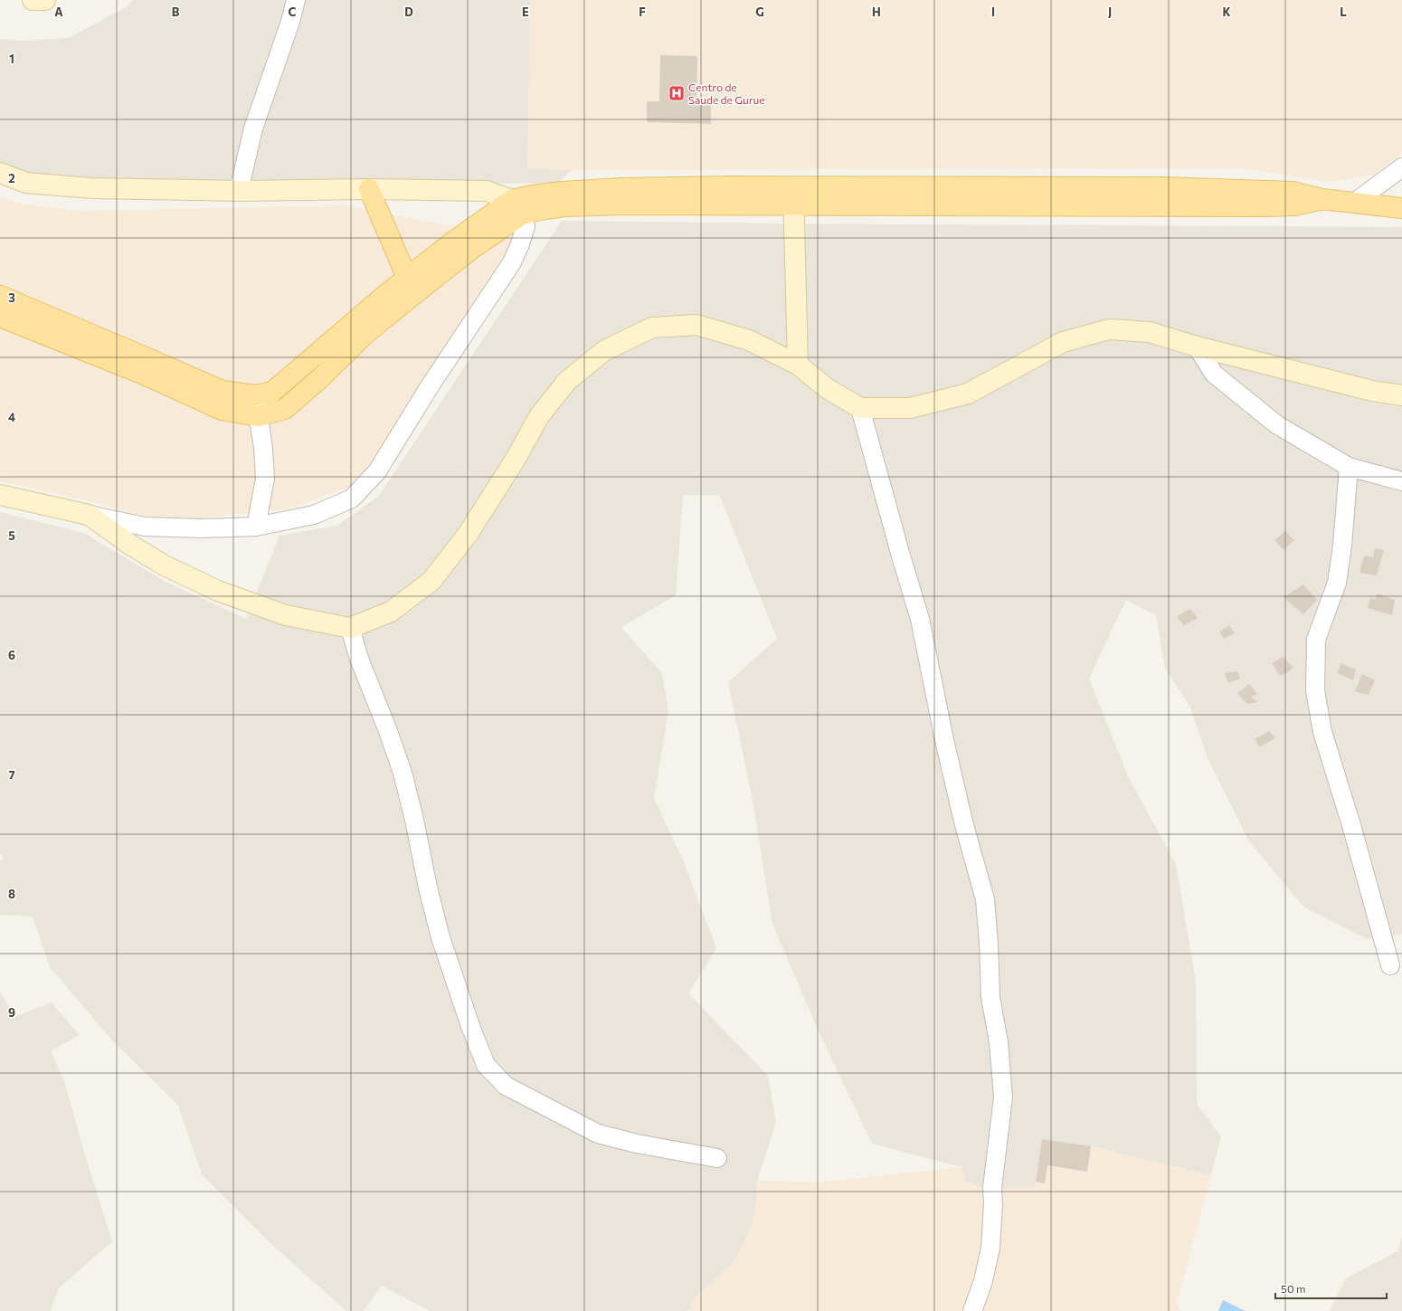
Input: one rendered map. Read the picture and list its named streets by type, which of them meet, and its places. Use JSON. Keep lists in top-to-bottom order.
{
  "places": {
    "hospital": ["Centro de Saude de Gurue"]
  },
  "scale_bar": "50 m",
  "grid": {
    "columns": [
      "A",
      "B",
      "C",
      "D",
      "E",
      "F",
      "G",
      "H",
      "I",
      "J",
      "K",
      "L"
    ],
    "rows": [
      "1",
      "2",
      "3",
      "4",
      "5",
      "6",
      "7",
      "8",
      "9"
    ]
  }
}
